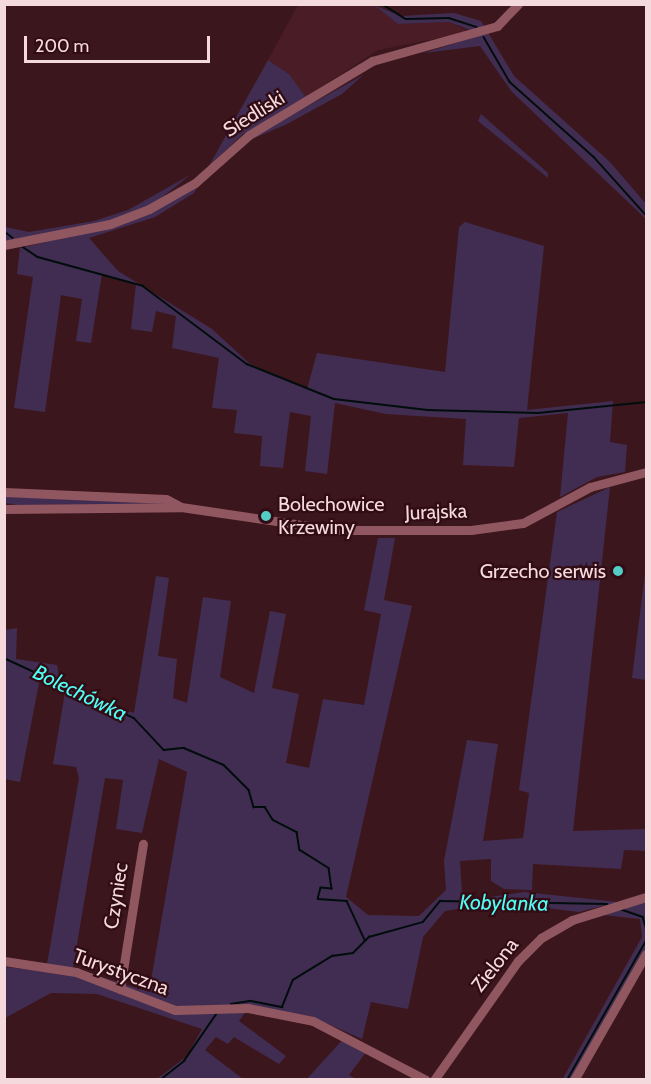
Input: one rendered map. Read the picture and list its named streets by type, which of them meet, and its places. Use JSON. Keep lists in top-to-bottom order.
{
  "streets": {
    "street": [
      "Siedliski",
      "Jurajska",
      "Czyniec",
      "Zielona",
      "Turystyczna"
    ]
  },
  "crossings": [
    ["Czyniec", "Turystyczna"]
  ],
  "water": ["Bolechówka", "Kobylanka"],
  "places": ["Bolechowice Krzewiny", "Grzecho serwis"],
  "scale_bar": "200 m"
}
